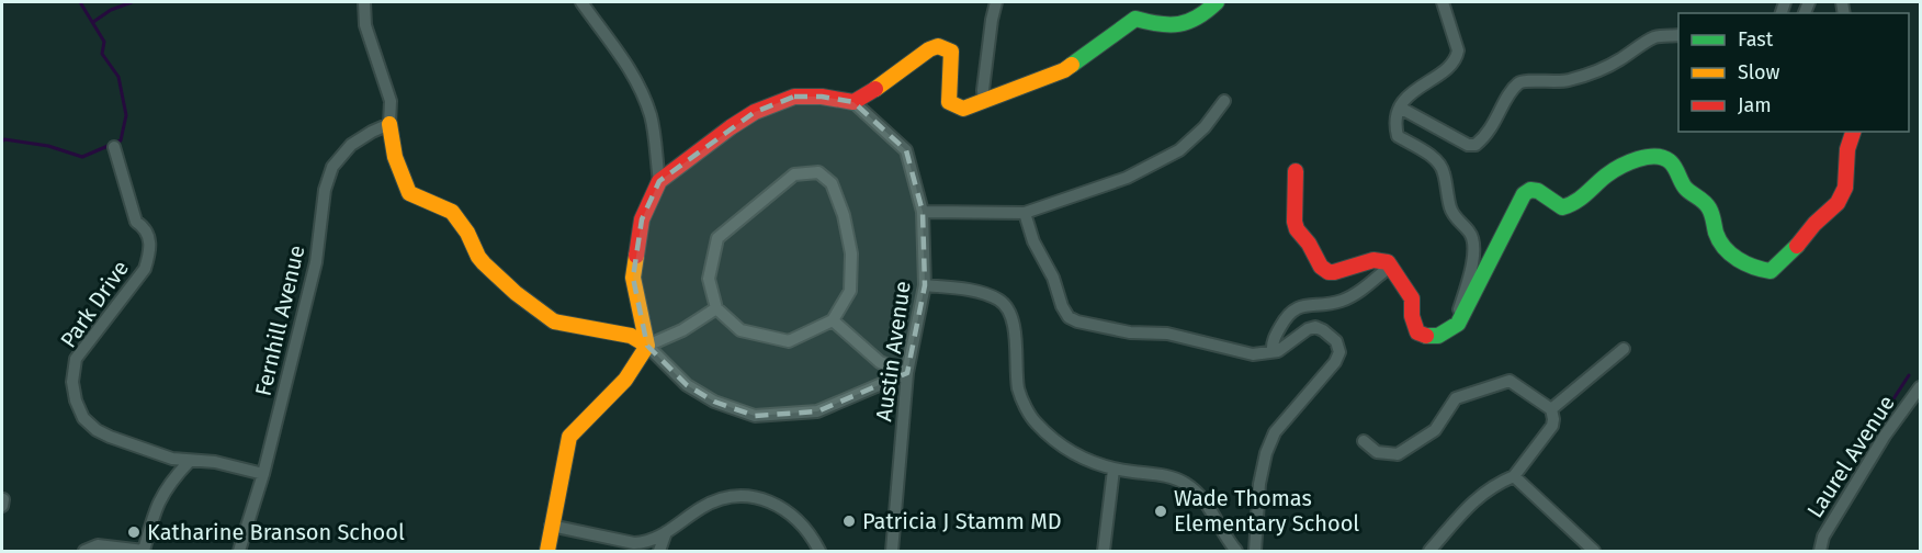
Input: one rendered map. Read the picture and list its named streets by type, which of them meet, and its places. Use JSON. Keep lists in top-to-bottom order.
{
  "streets": {
    "street": [
      "Park Drive",
      "Fernhill Avenue",
      "Austin Avenue",
      "Laurel Avenue"
    ]
  },
  "crossings": [
    ["Park Drive", "Fernhill Avenue"]
  ],
  "places": ["Wade Thomas Elementary School", "Patricia J Stamm MD", "Katharine Branson School"],
  "legend": ["Fast", "Slow", "Jam"]
}
